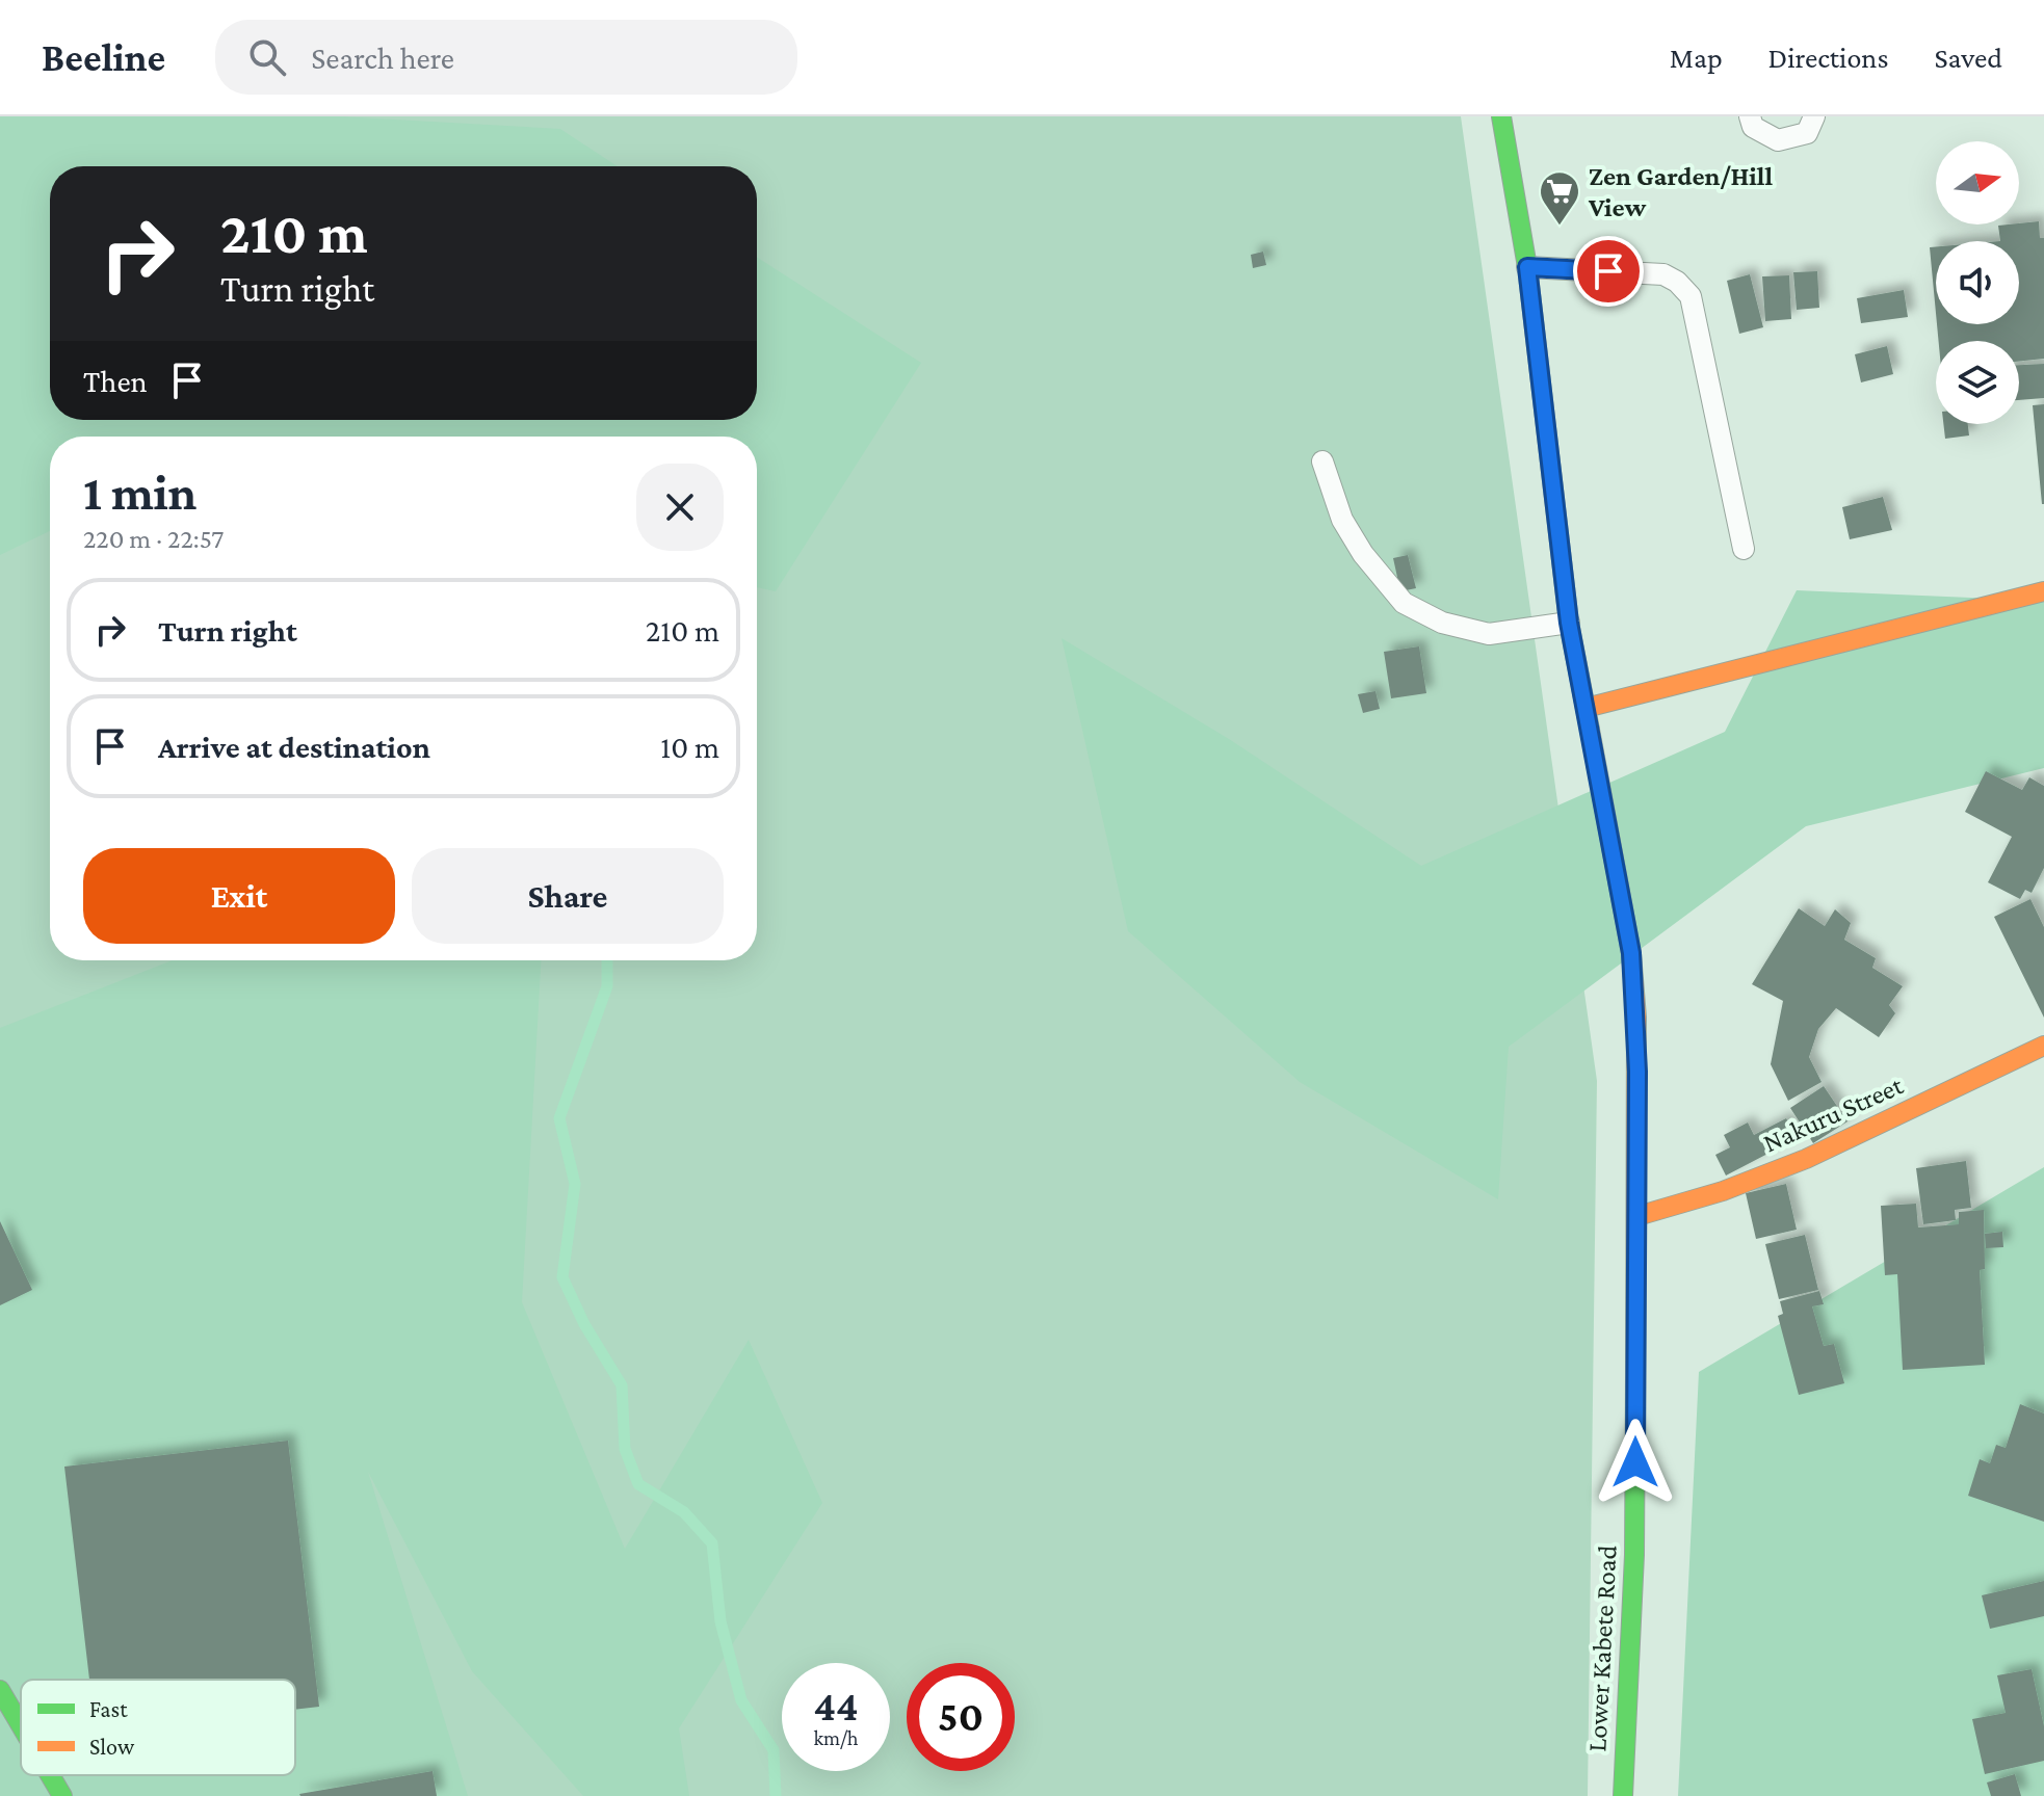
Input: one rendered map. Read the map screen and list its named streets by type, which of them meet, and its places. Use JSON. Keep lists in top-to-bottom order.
{
  "streets": {
    "main road": ["Nakuru Street", "Lower Kabete Road"]
  },
  "crossings": [
    ["Nakuru Street", "Lower Kabete Road"]
  ],
  "places": {
    "supermarket": ["Zen Garden/Hill View"]
  },
  "legend": ["Fast", "Slow"],
  "north": "right",
  "page": {
    "header": "Beeline",
    "search": "Search here",
    "nav": ["Map", "Directions", "Saved"],
    "turn": ["210 m", "Turn right"],
    "then": "Then",
    "heading": ["1 min", "220 m · 22:57"],
    "list": [
      {
        "name": "Turn right",
        "value": "210 m"
      },
      {
        "name": "Arrive at destination",
        "value": "10 m"
      }
    ],
    "buttons": ["Exit", "Share"],
    "speed": "44 km/h",
    "limit": "50"
  }
}
